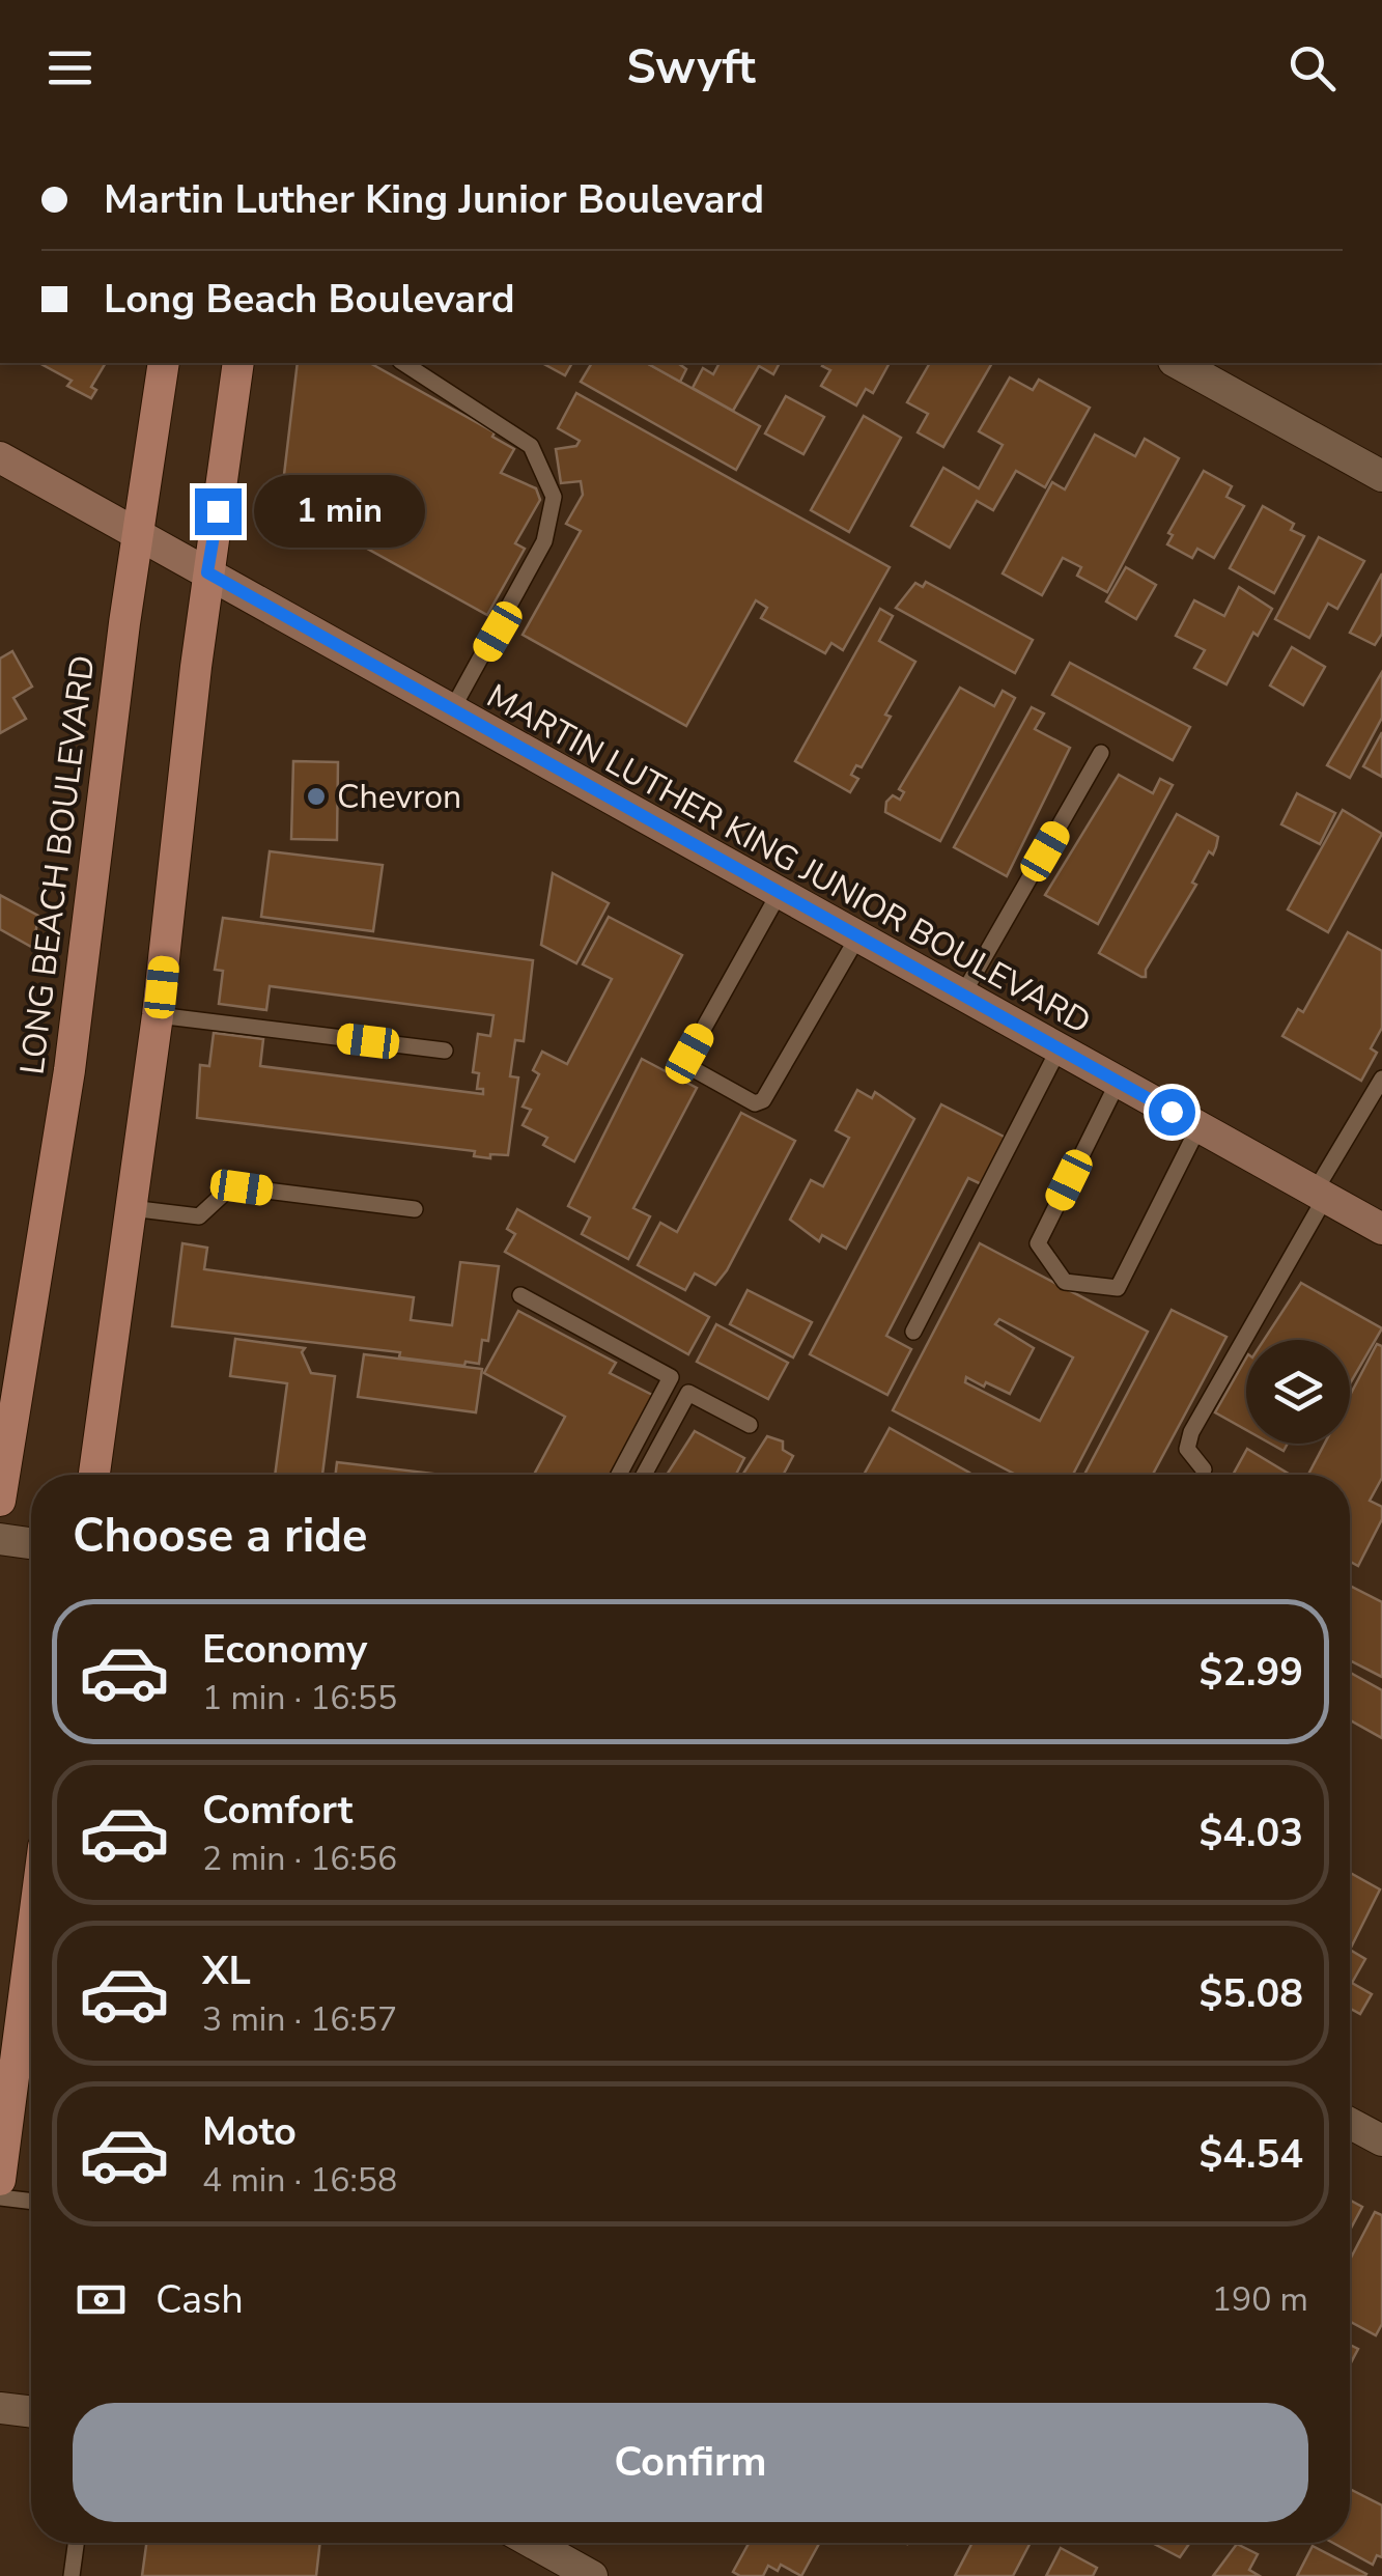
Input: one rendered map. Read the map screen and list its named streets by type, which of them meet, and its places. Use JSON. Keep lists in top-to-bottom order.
{
  "streets": {
    "main road": ["MARTIN LUTHER KING JUNIOR BOULEVARD", "LONG BEACH BOULEVARD"]
  },
  "crossings": [
    ["MARTIN LUTHER KING JUNIOR BOULEVARD", "LONG BEACH BOULEVARD"]
  ],
  "places": ["Chevron"],
  "page": {
    "header": "Swyft",
    "banner": ["Martin Luther King Junior Boulevard", "Long Beach Boulevard"],
    "bubble": "1 min",
    "heading": "Choose a ride",
    "list": [
      {
        "name": "Economy",
        "note": "1 min · 16:55",
        "value": "$2.99"
      },
      {
        "name": "Comfort",
        "note": "2 min · 16:56",
        "value": "$4.03"
      },
      {
        "name": "XL",
        "note": "3 min · 16:57",
        "value": "$5.08"
      },
      {
        "name": "Moto",
        "note": "4 min · 16:58",
        "value": "$4.54"
      }
    ],
    "pay": ["Cash", "190 m"],
    "buttons": "Confirm"
  }
}
